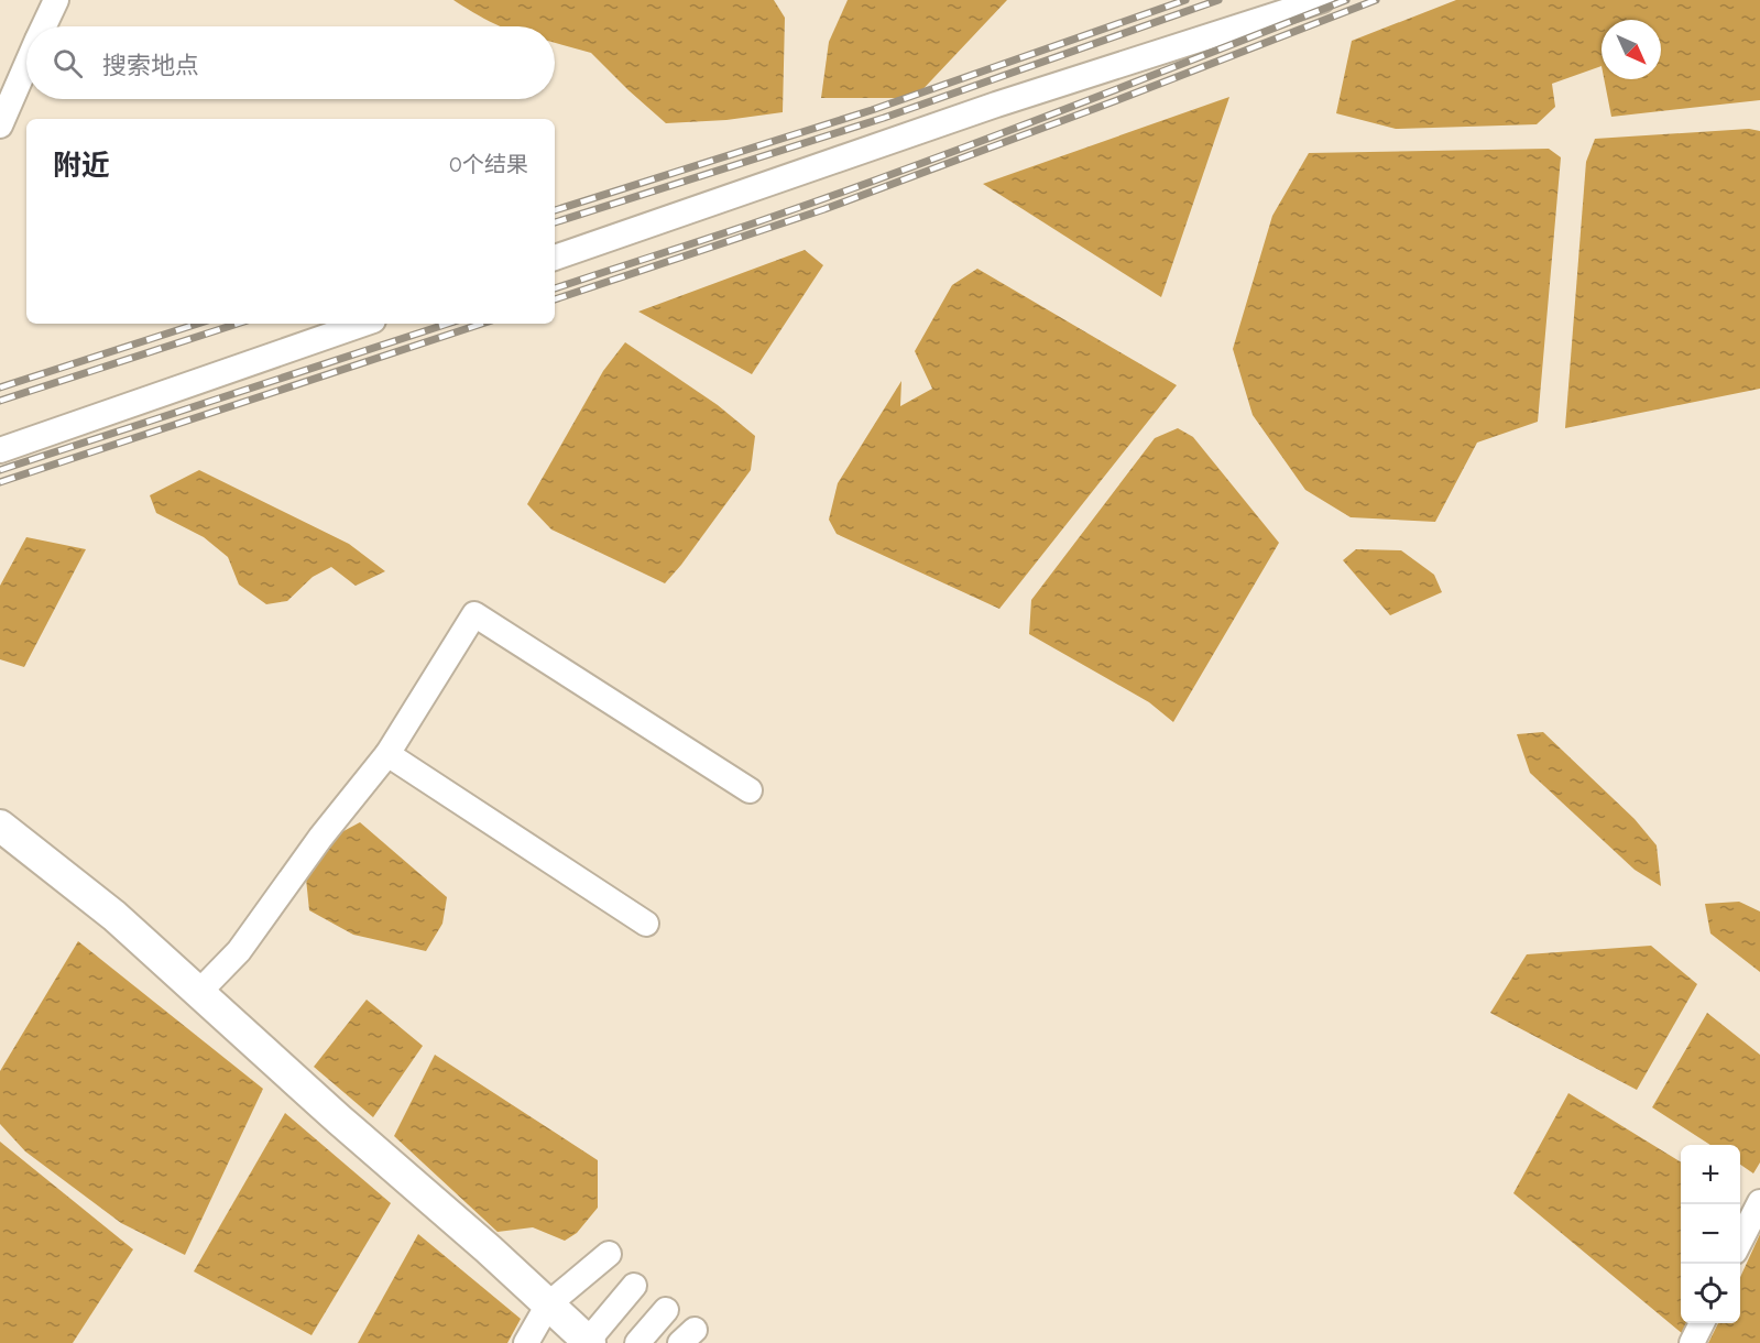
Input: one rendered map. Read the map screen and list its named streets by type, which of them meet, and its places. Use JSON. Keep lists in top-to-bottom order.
{
  "north": "bottom right",
  "page": {
    "search": "搜索地点",
    "heading": ["附近", "0个结果"],
    "map_buttons": ["+", "−"]
  }
}
